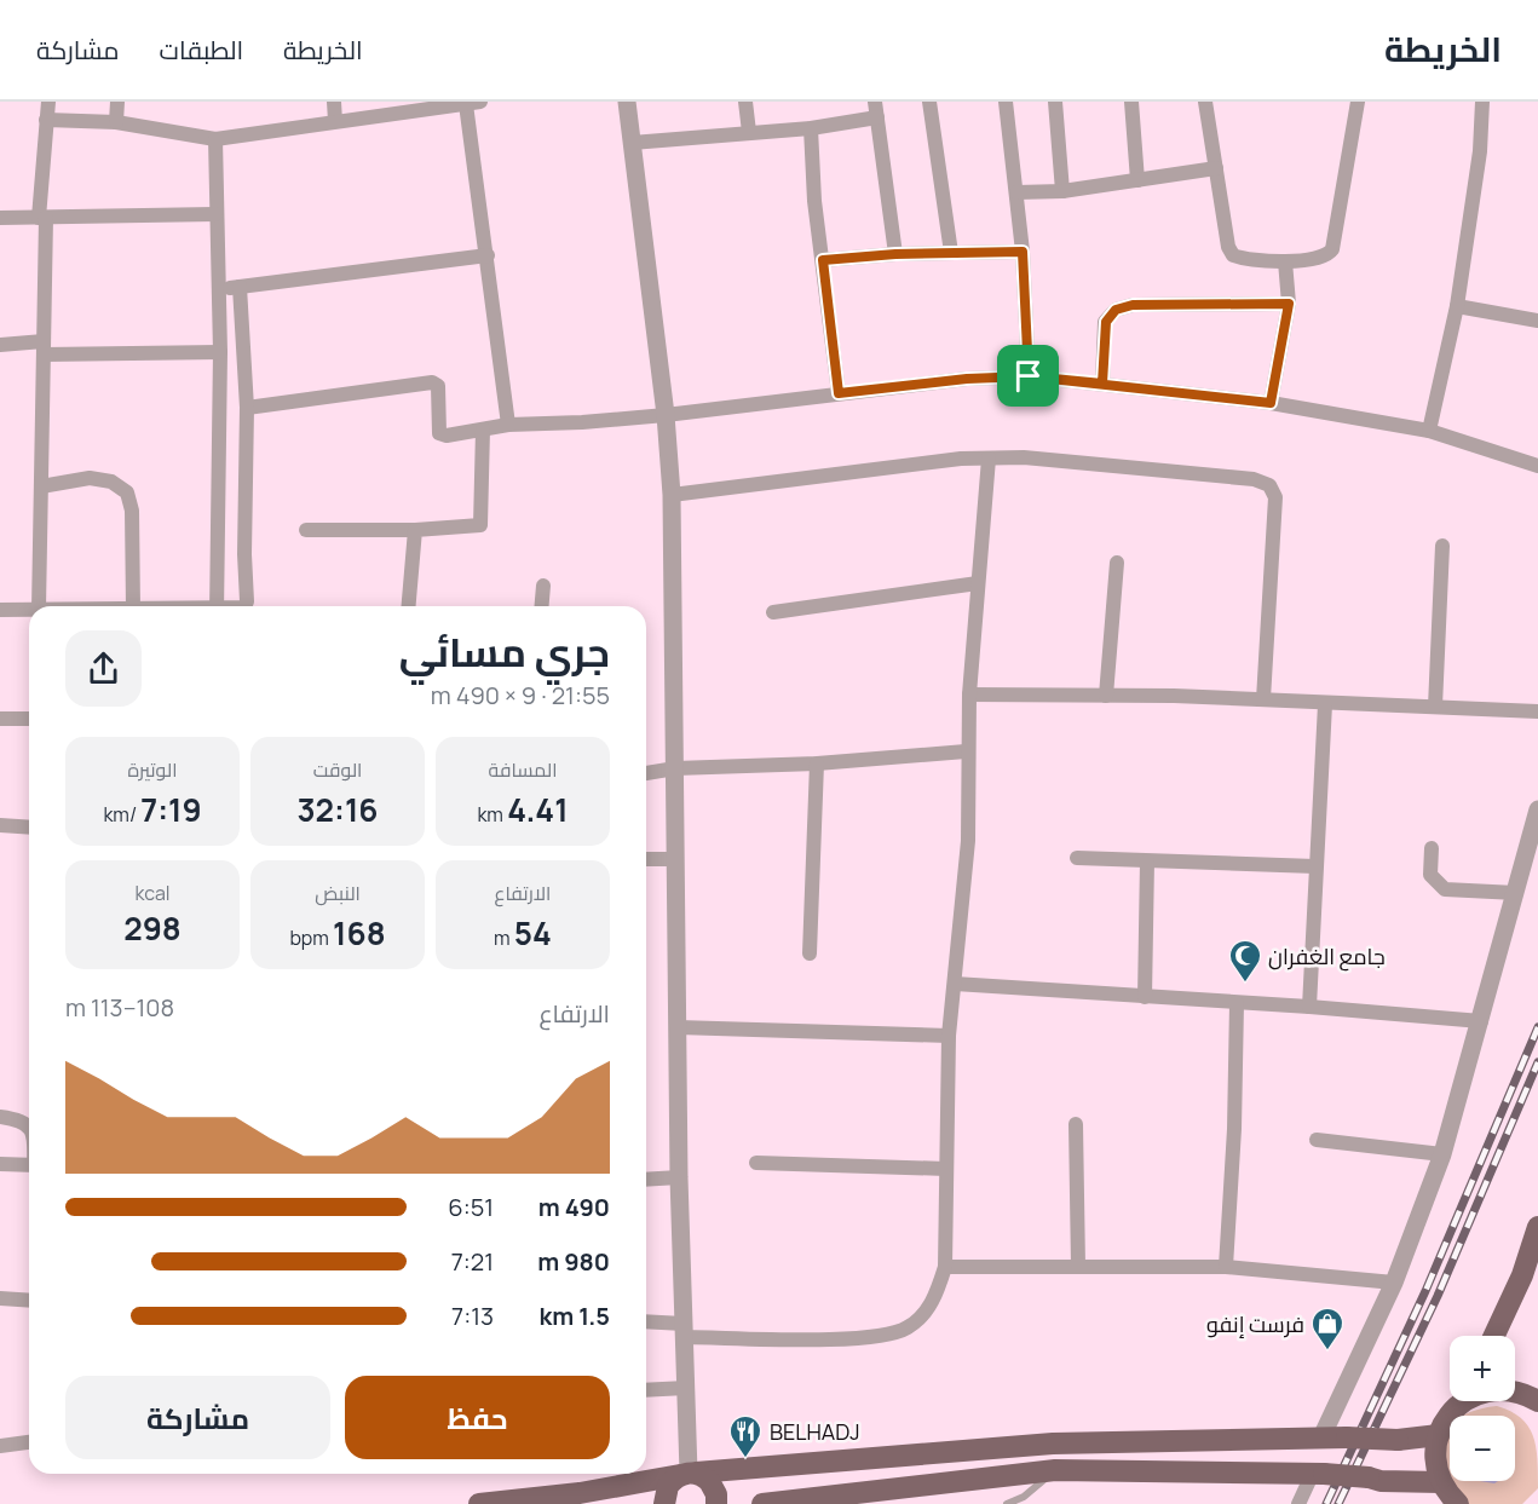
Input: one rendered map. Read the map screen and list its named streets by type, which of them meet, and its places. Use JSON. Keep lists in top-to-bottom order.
{
  "places": {
    "mosque": ["جامع الغفران"],
    "shop": ["فرست إنفو"],
    "restaurant": ["BELHADJ"]
  },
  "page": {
    "header": "الخريطة",
    "nav": ["الخريطة", "الطبقات", "مشاركة"],
    "heading": ["جري مسائي", "21:55 · 9 × 490 m"],
    "stats": [
      ["المسافة", "4.41 km"],
      ["الوقت", "32:16"],
      ["الوتيرة", "7:19 /km"],
      ["الارتفاع", "54 m"],
      ["النبض", "168 bpm"],
      ["kcal", "298"]
    ],
    "chart": ["الارتفاع", "108–113 m"],
    "list": [
      {
        "name": "490 m",
        "note": "6:51"
      },
      {
        "name": "980 m",
        "note": "7:21"
      },
      {
        "name": "1.5 km",
        "note": "7:13"
      }
    ],
    "map_buttons": ["+", "−"],
    "buttons": ["حفظ", "مشاركة"]
  }
}
